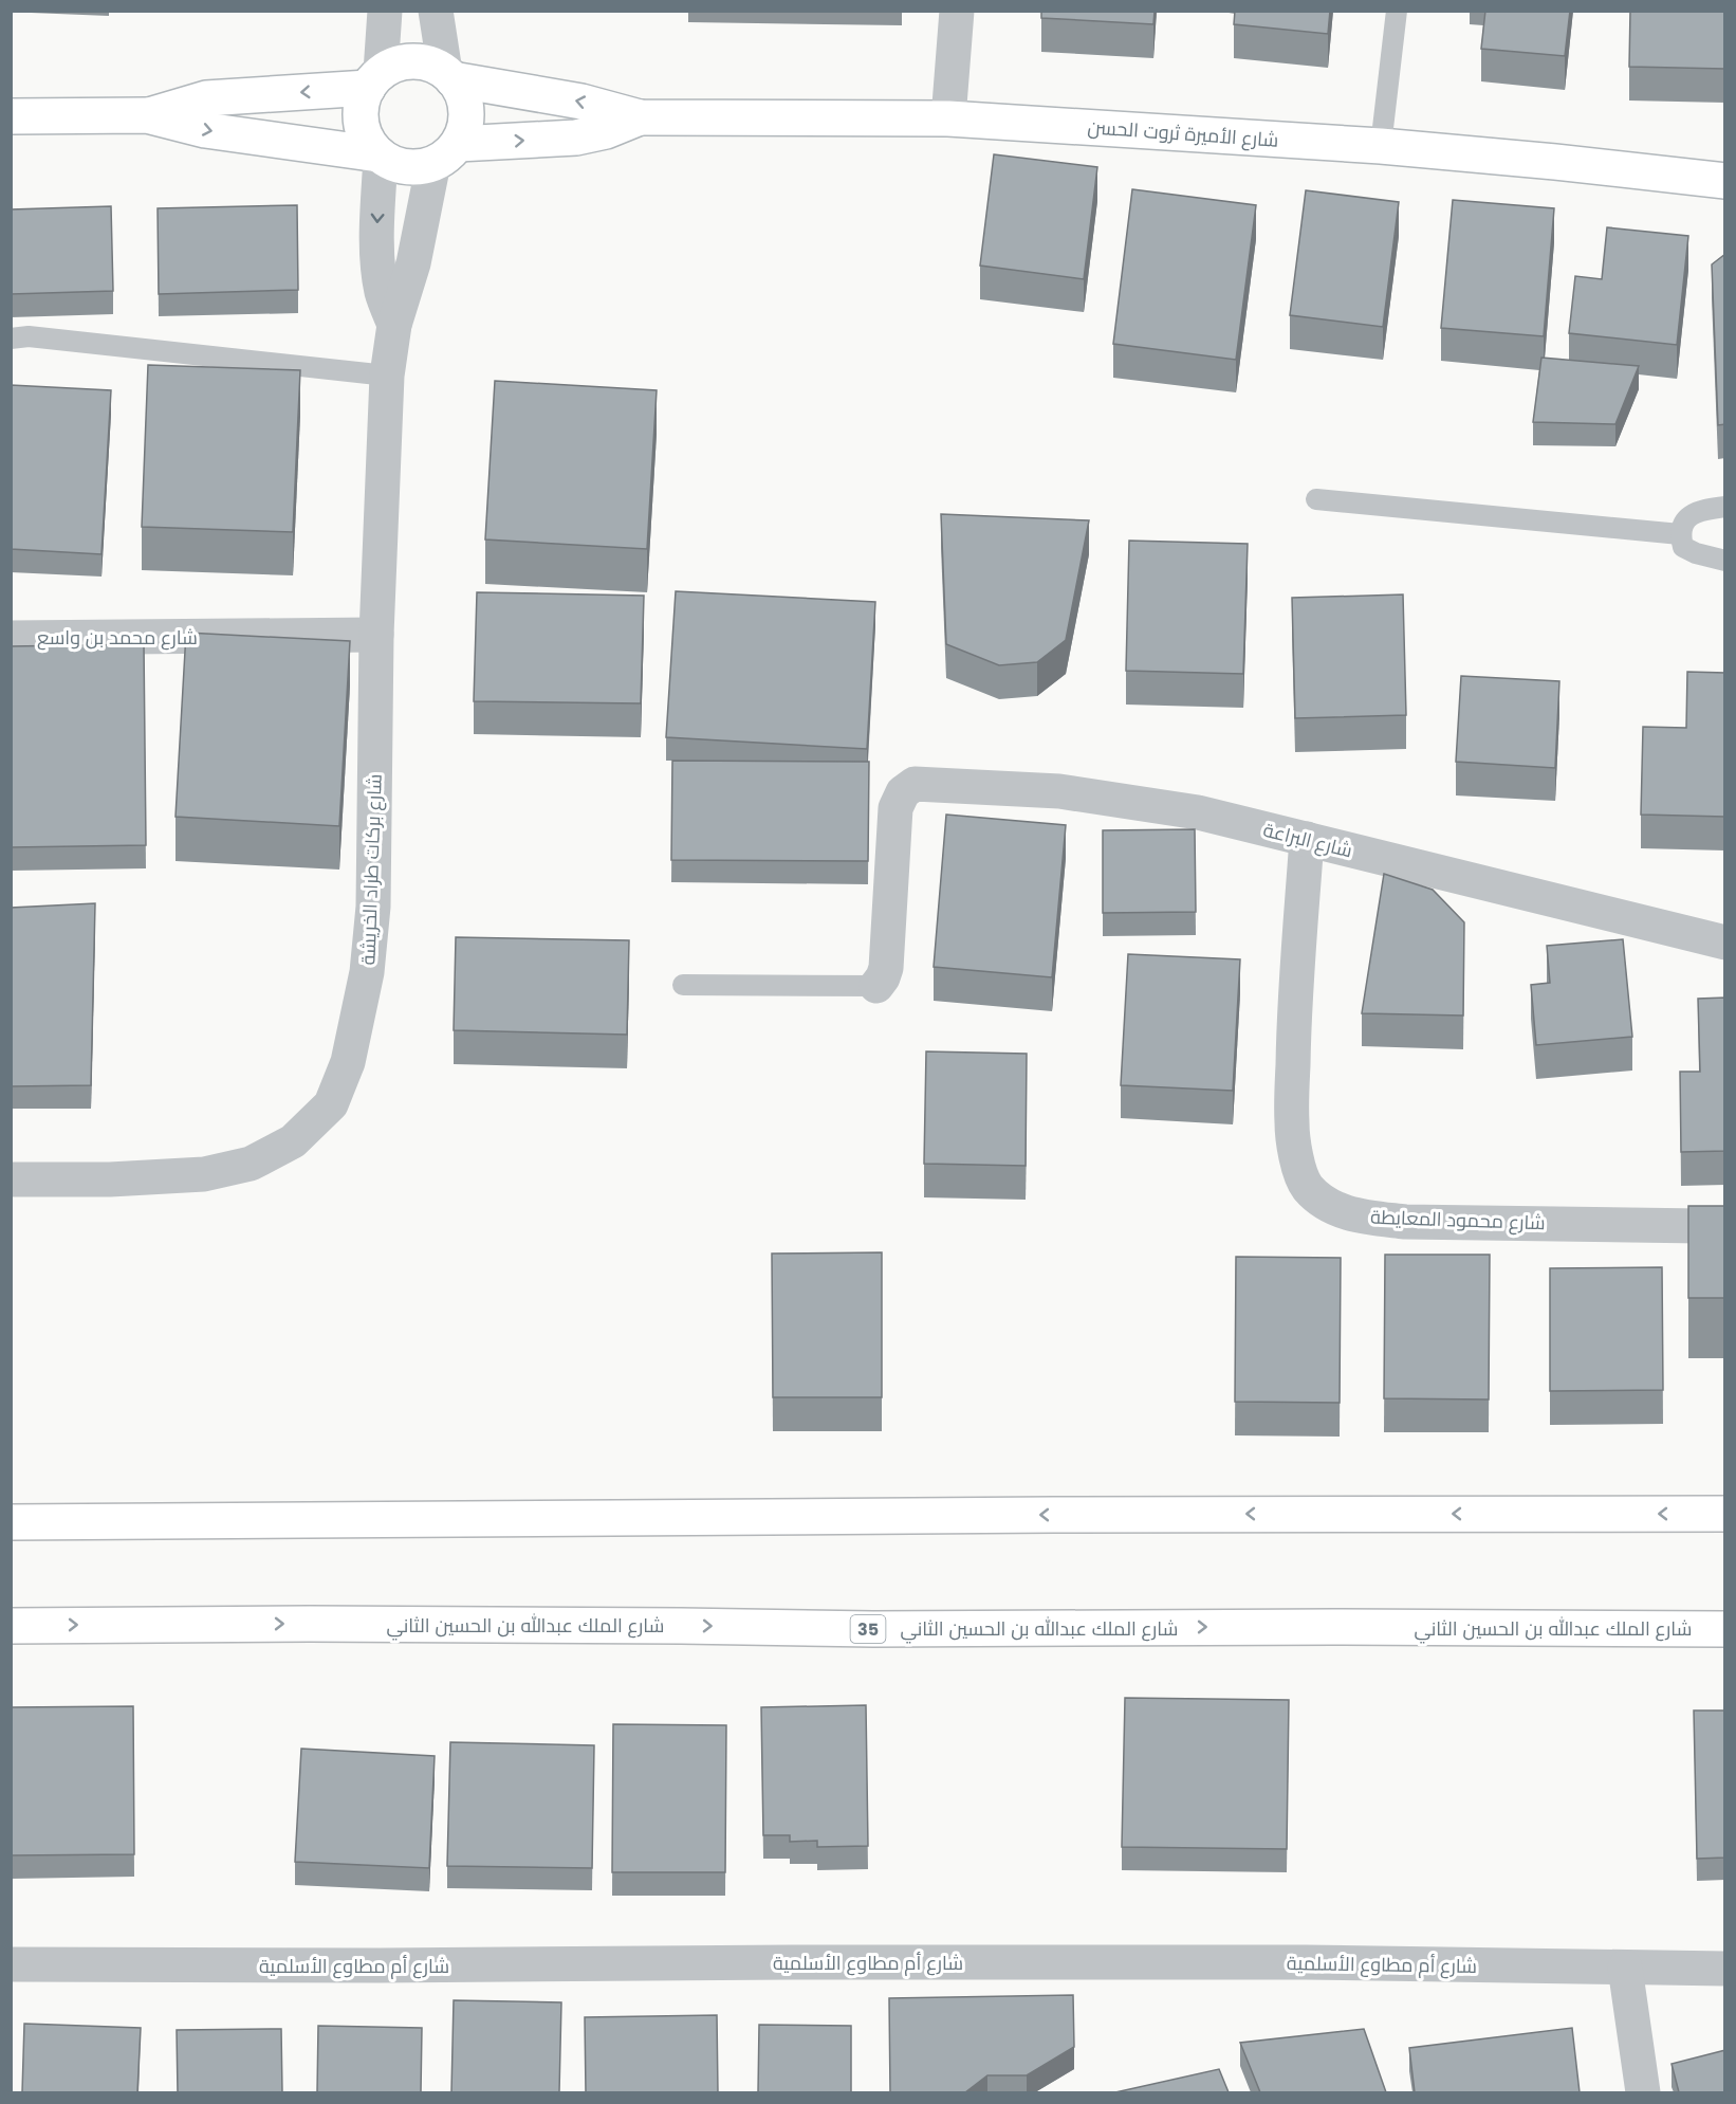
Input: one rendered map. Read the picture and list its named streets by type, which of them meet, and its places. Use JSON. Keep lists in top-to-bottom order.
{
  "streets": {
    "main road": ["شارع الأميرة ثروت الحسن", "شارع الملك عبدالله بن الحسين الثاني", "35"],
    "street": [
      "شارع محمد بن واسع",
      "شارع البراعة",
      "شارع بركات طراد الخريشة",
      "شارع محمود المعايطة",
      "شارع أم مطاوع الأسلمية"
    ]
  },
  "crossings": [
    ["شارع الأميرة ثروت الحسن", "شارع بركات طراد الخريشة"],
    ["شارع محمد بن واسع", "شارع بركات طراد الخريشة"],
    ["شارع البراعة", "شارع محمود المعايطة"]
  ]
}
